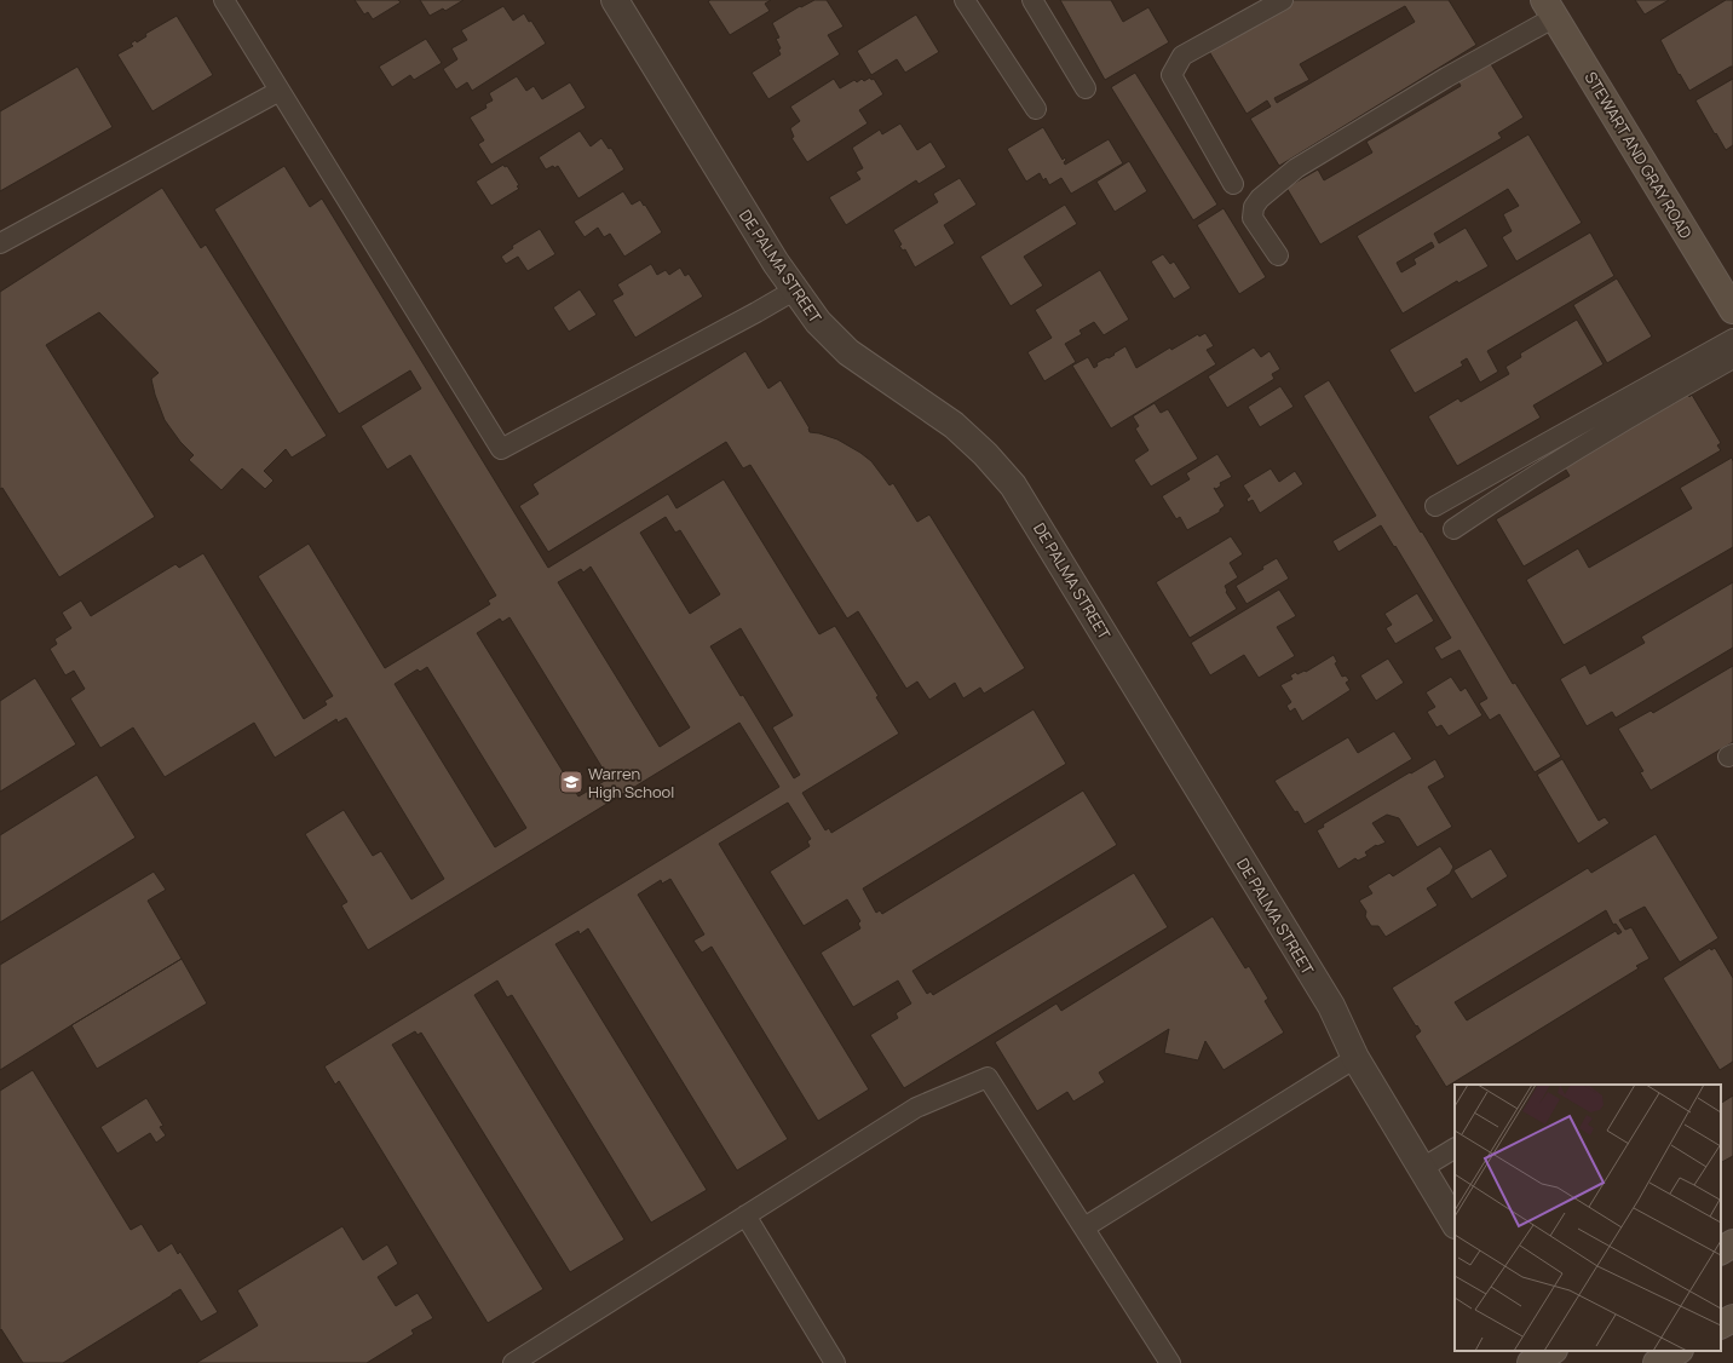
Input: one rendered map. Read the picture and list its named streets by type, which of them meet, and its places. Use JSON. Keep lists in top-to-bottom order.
{
  "streets": {
    "main road": ["STEWART AND GRAY ROAD"],
    "street": ["DE PALMA STREET"]
  },
  "places": {
    "school or university": ["Warren High School"]
  }
}
